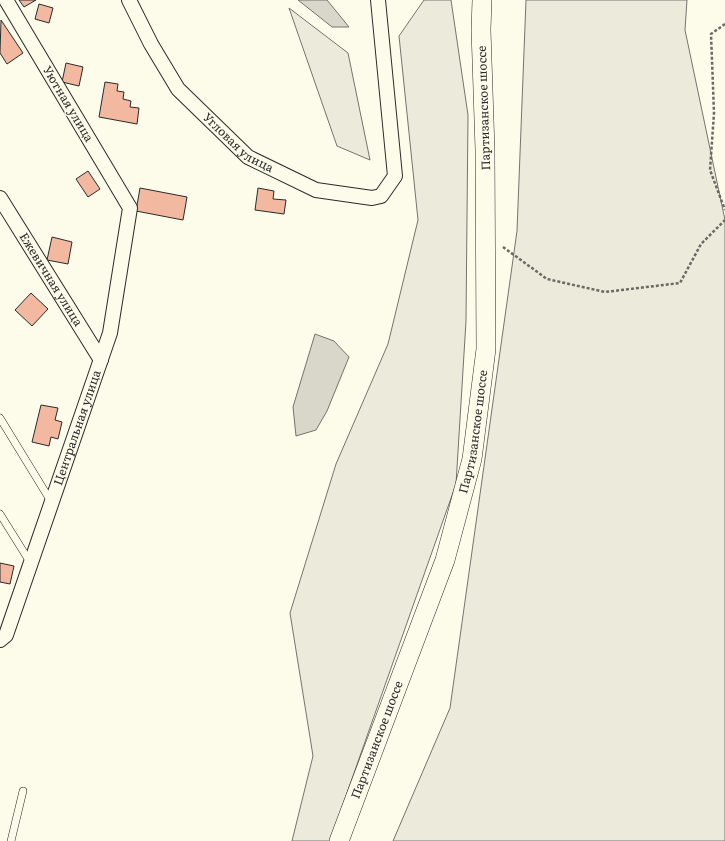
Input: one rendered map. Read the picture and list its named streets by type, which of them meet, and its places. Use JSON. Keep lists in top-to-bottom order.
{
  "streets": {
    "main road": ["Партизанское шоссе"],
    "street": [
      "Уютная улица",
      "Угловая улица",
      "Ежевичная улица",
      "Центральная улица"
    ]
  },
  "crossings": [
    ["Уютная улица", "Центральная улица"],
    ["Ежевичная улица", "Центральная улица"]
  ]
}
